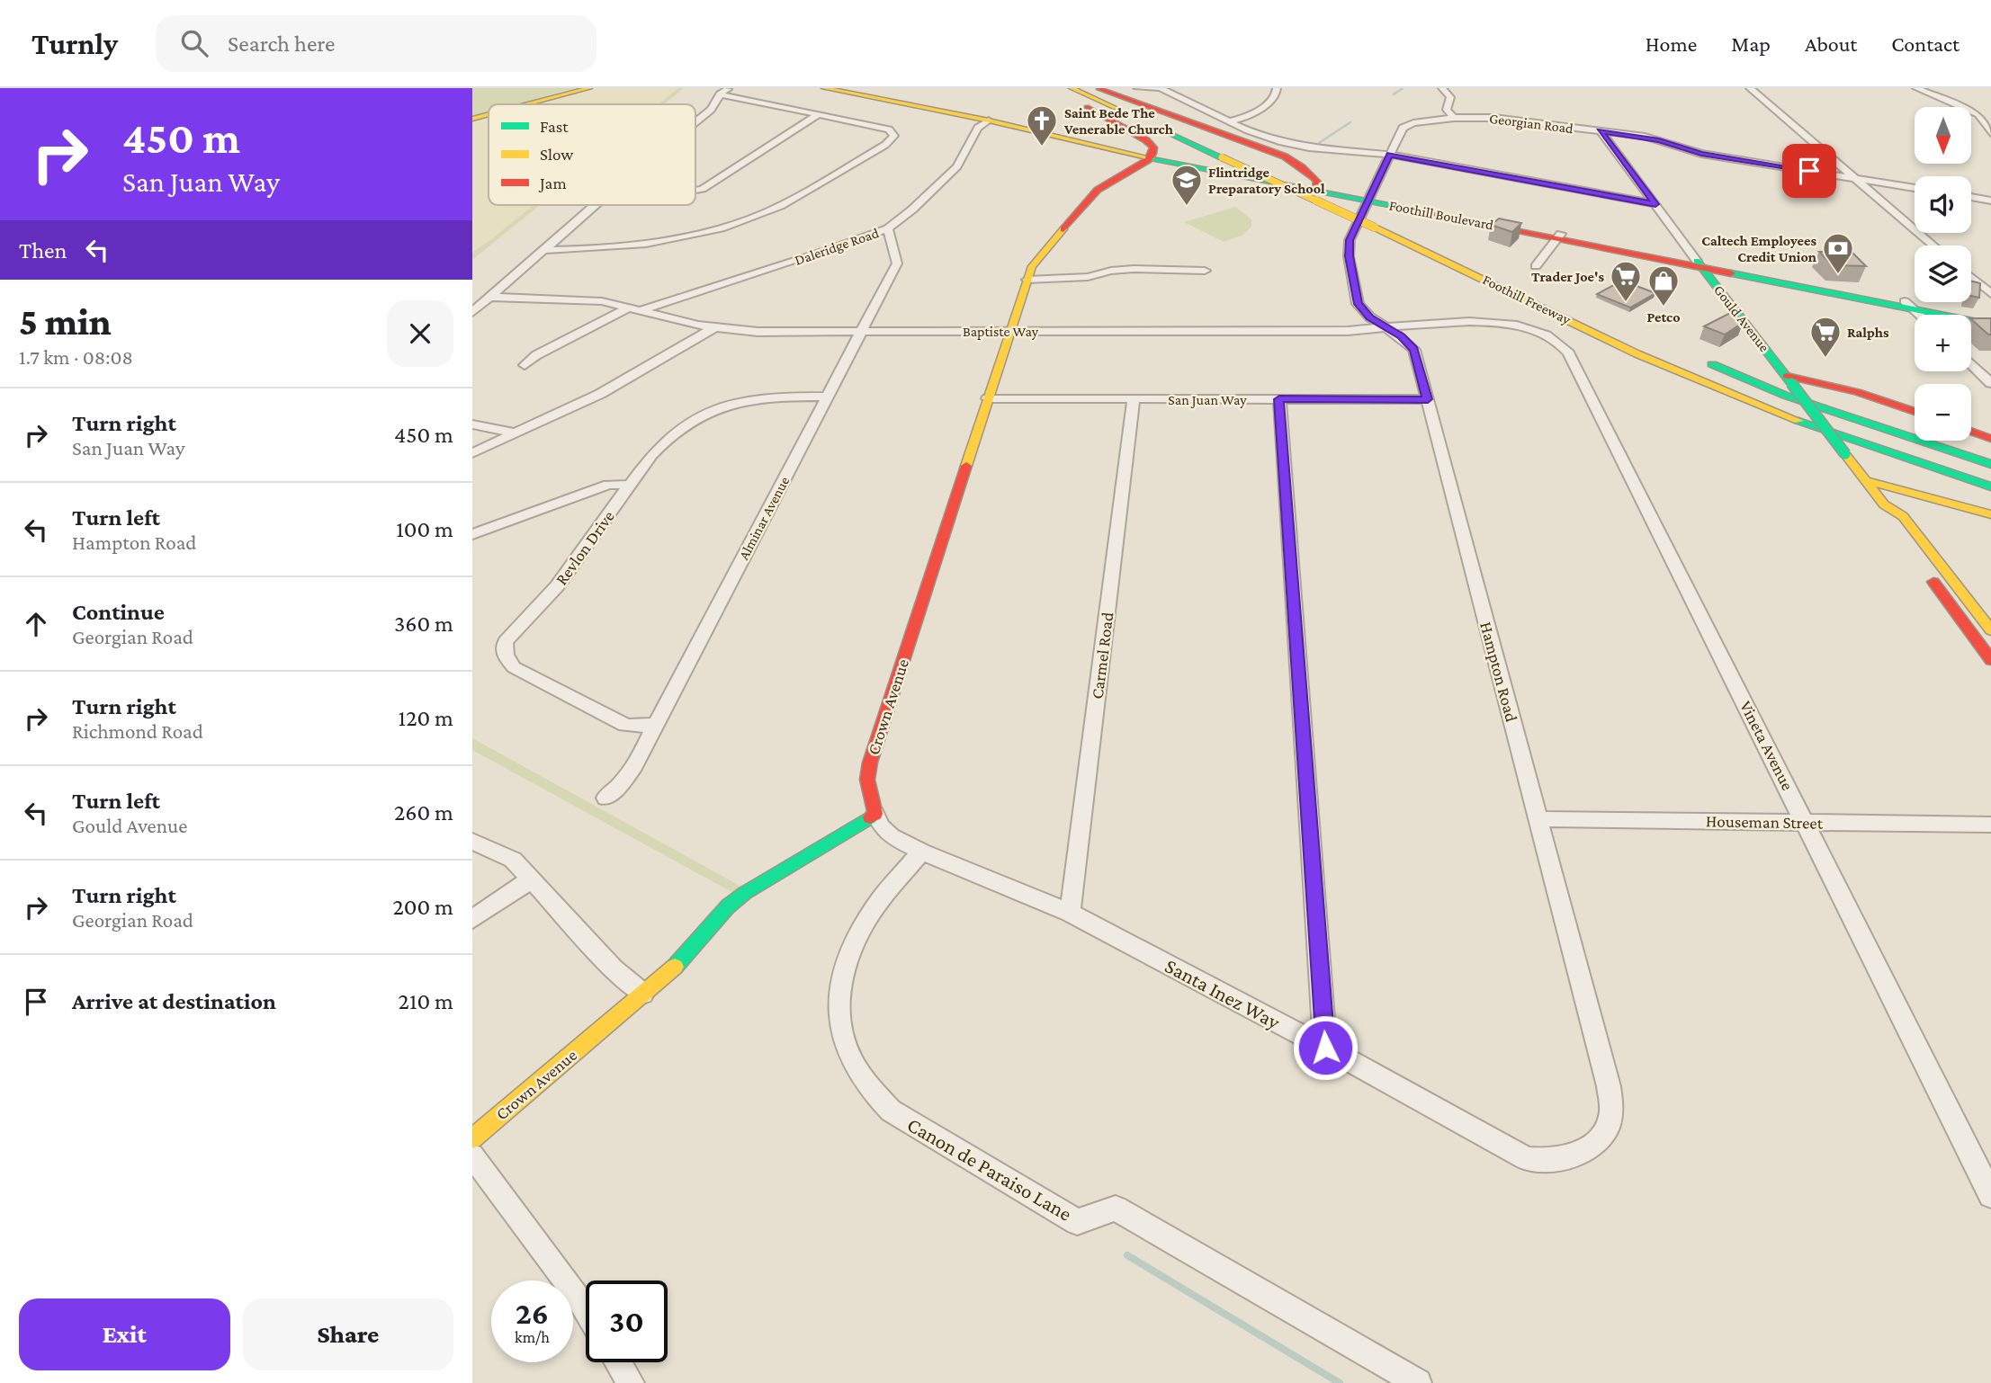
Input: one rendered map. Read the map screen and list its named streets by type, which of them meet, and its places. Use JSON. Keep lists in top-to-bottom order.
{
  "streets": {
    "main road": [
      "Foothill Boulevard",
      "Foothill Freeway",
      "Gould Avenue",
      "Crown Avenue"
    ],
    "street": [
      "Georgian Road",
      "Daleridge Road",
      "Baptiste Way",
      "San Juan Way",
      "Alminar Avenue",
      "Revlon Drive",
      "Carmel Road",
      "Hampton Road",
      "Vineta Avenue",
      "Houseman Street",
      "Santa Inez Way",
      "Canon de Paraiso Lane"
    ]
  },
  "crossings": [
    ["Georgian Road", "Foothill Boulevard"],
    ["Georgian Road", "Gould Avenue"],
    ["Georgian Road", "Hampton Road"],
    ["Foothill Boulevard", "Daleridge Road"],
    ["Foothill Boulevard", "Gould Avenue"],
    ["Foothill Boulevard", "Hampton Road"],
    ["Foothill Boulevard", "Crown Avenue"],
    ["Daleridge Road", "Baptiste Way"],
    ["Daleridge Road", "Alminar Avenue"],
    ["Baptiste Way", "Alminar Avenue"],
    ["Baptiste Way", "Hampton Road"],
    ["Baptiste Way", "Crown Avenue"],
    ["Baptiste Way", "Vineta Avenue"],
    ["San Juan Way", "Carmel Road"],
    ["San Juan Way", "Hampton Road"],
    ["San Juan Way", "Crown Avenue"],
    ["Alminar Avenue", "Revlon Drive"],
    ["Carmel Road", "Santa Inez Way"],
    ["Hampton Road", "Houseman Street"],
    ["Hampton Road", "Santa Inez Way"],
    ["Crown Avenue", "Santa Inez Way"],
    ["Vineta Avenue", "Houseman Street"],
    ["Santa Inez Way", "Canon de Paraiso Lane"]
  ],
  "places": {
    "church": ["Saint Bede The Venerable Church"],
    "school or university": ["Flintridge Preparatory School"],
    "bank": ["Caltech Employees Credit Union"],
    "supermarket": ["Trader Joe's", "Ralphs"],
    "shop": ["Petco"]
  },
  "legend": ["Fast", "Slow", "Jam"],
  "north": "bottom",
  "page": {
    "header": "Turnly",
    "search": "Search here",
    "nav": [
      "Home",
      "Map",
      "About",
      "Contact"
    ],
    "turn": ["450 m", "San Juan Way"],
    "map_buttons": ["+", "−"],
    "then": "Then",
    "heading": ["5 min", "1.7 km · 08:08"],
    "list": [
      {
        "name": "Turn right",
        "note": "San Juan Way",
        "value": "450 m"
      },
      {
        "name": "Turn left",
        "note": "Hampton Road",
        "value": "100 m"
      },
      {
        "name": "Continue",
        "note": "Georgian Road",
        "value": "360 m"
      },
      {
        "name": "Turn right",
        "note": "Richmond Road",
        "value": "120 m"
      },
      {
        "name": "Turn left",
        "note": "Gould Avenue",
        "value": "260 m"
      },
      {
        "name": "Turn right",
        "note": "Georgian Road",
        "value": "200 m"
      },
      {
        "name": "Arrive at destination",
        "value": "210 m"
      }
    ],
    "speed": "26 km/h",
    "limit": "30",
    "buttons": ["Exit", "Share"]
  }
}
